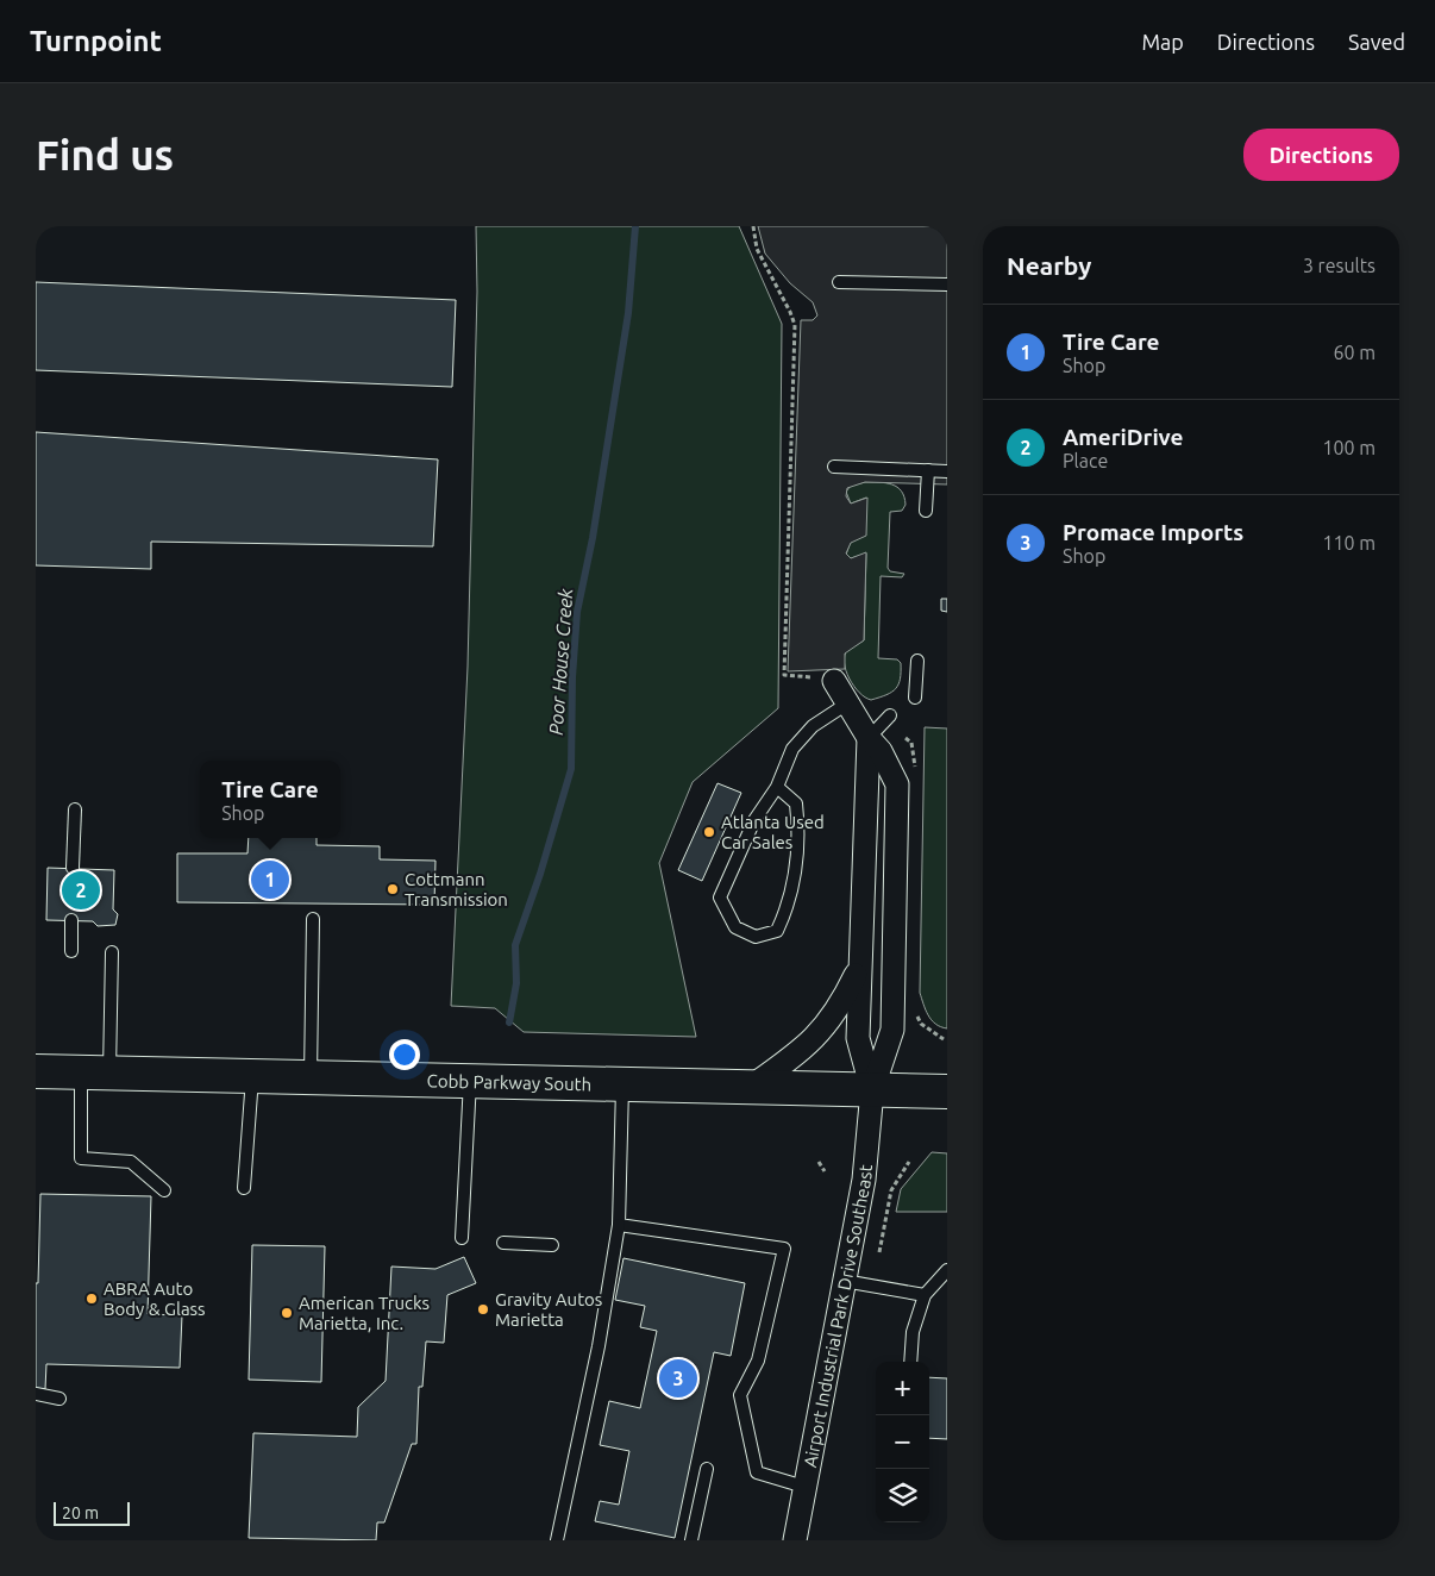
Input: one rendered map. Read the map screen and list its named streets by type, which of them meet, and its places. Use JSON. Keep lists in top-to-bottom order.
{
  "streets": {
    "main road": ["Cobb Parkway South"],
    "street": ["Airport Industrial Park Drive Southeast"]
  },
  "crossings": [
    ["Cobb Parkway South", "Airport Industrial Park Drive Southeast"]
  ],
  "water": ["Poor House Creek"],
  "places": [
    "Atlanta Used Car Sales",
    "Cottmann Transmission",
    "ABRA Auto Body & Glass",
    "Gravity Autos Marietta",
    "American Trucks Marietta, Inc."
  ],
  "scale_bar": "20 m",
  "page": {
    "header": "Turnpoint",
    "nav": ["Map", "Directions", "Saved"],
    "buttons": "Directions",
    "title": "Find us",
    "heading": ["Nearby", "3 results"],
    "list": [
      {
        "mark": "1",
        "name": "Tire Care",
        "note": "Shop",
        "value": "60 m"
      },
      {
        "mark": "2",
        "name": "AmeriDrive",
        "note": "Place",
        "value": "100 m"
      },
      {
        "mark": "3",
        "name": "Promace Imports",
        "note": "Shop",
        "value": "110 m"
      }
    ],
    "popup": ["Tire Care", "Shop"],
    "pins": ["1", "2", "3"],
    "map_buttons": ["+", "−"],
    "scale": "20 m"
  }
}
